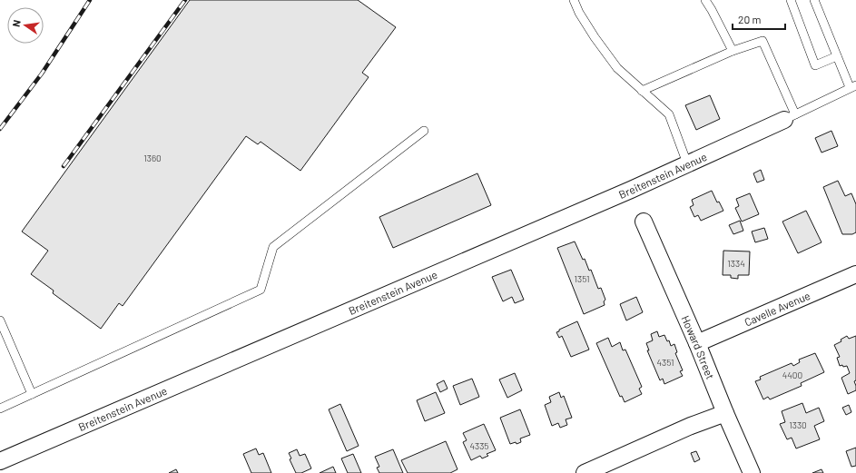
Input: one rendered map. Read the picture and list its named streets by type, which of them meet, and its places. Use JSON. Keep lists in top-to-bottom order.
{
  "streets": {
    "street": ["Breitenstein Avenue", "Cavelle Avenue", "Howard Street"]
  },
  "crossings": [
    ["Cavelle Avenue", "Howard Street"]
  ],
  "house_numbers": [
    "1360",
    "1334",
    "1351",
    "4351",
    "4400",
    "1330",
    "4335"
  ],
  "scale_bar": "20 m",
  "north": "left"
}
